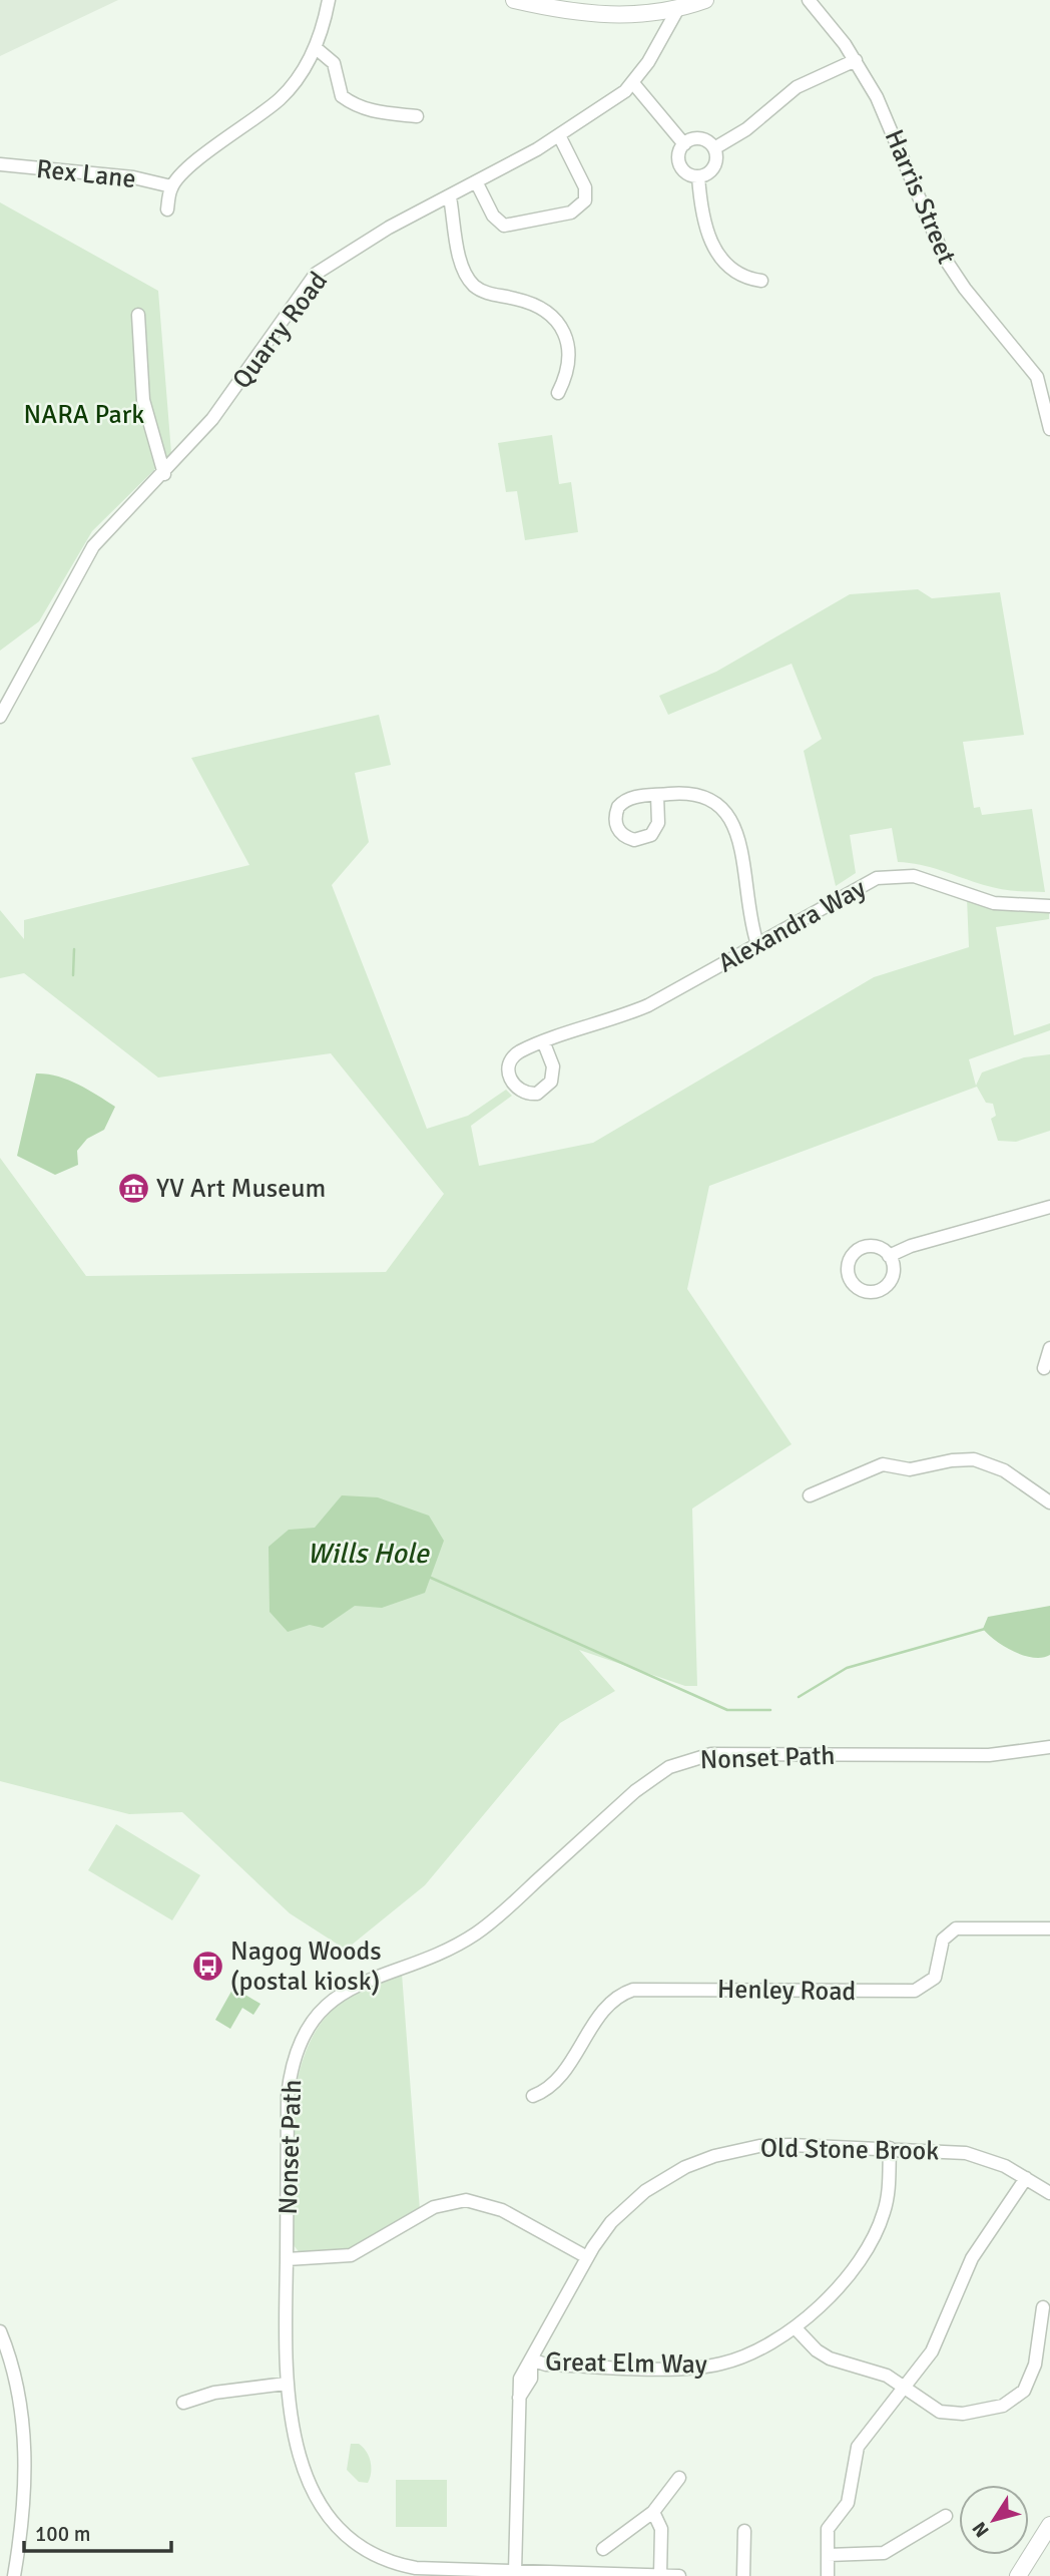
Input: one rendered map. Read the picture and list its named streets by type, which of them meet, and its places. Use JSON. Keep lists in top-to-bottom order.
{
  "streets": {
    "street": [
      "Rex Lane",
      "Harris Street",
      "Quarry Road",
      "Alexandra Way",
      "Nonset Path",
      "Henley Road",
      "Old Stone Brook",
      "Great Elm Way"
    ]
  },
  "crossings": [
    ["Nonset Path", "Old Stone Brook"],
    ["Old Stone Brook", "Great Elm Way"]
  ],
  "water": ["Wills Hole"],
  "parks": ["NARA Park"],
  "places": {
    "museum": ["YV Art Museum"],
    "bus stop": ["Nagog Woods (postal kiosk)"]
  },
  "scale_bar": "100 m",
  "north": "bottom left"
}
